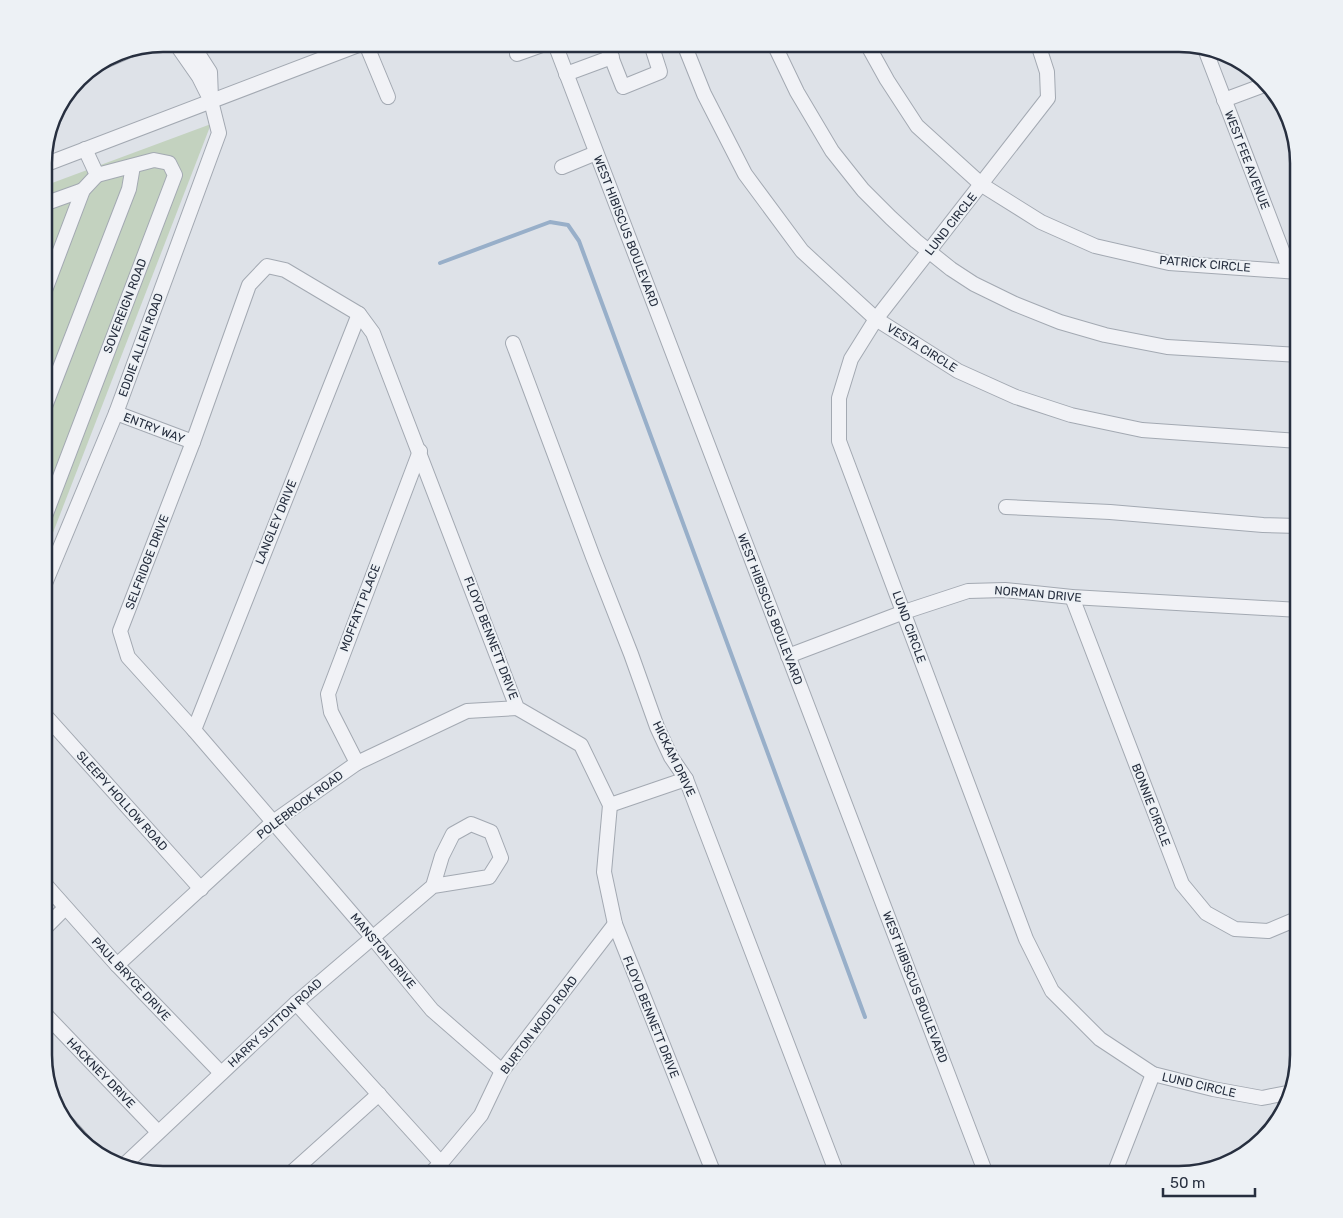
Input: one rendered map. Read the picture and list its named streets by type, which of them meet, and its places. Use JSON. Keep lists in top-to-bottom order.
{
  "streets": {
    "street": [
      "WEST FEE AVENUE",
      "LUND CIRCLE",
      "WEST HIBISCUS BOULEVARD",
      "PATRICK CIRCLE",
      "SOVEREIGN ROAD",
      "EDDIE ALLEN ROAD",
      "VESTA CIRCLE",
      "ENTRY WAY",
      "LANGLEY DRIVE",
      "SELFRIDGE DRIVE",
      "NORMAN DRIVE",
      "MOFFATT PLACE",
      "FLOYD BENNETT DRIVE",
      "HICKAM DRIVE",
      "SLEEPY HOLLOW ROAD",
      "POLEBROOK ROAD",
      "BONNIE CIRCLE",
      "MANSTON DRIVE",
      "PAUL BRYCE DRIVE",
      "HARRY SUTTON ROAD",
      "BURTON WOOD ROAD",
      "HACKNEY DRIVE"
    ]
  },
  "crossings": [
    ["LUND CIRCLE", "PATRICK CIRCLE"],
    ["LUND CIRCLE", "VESTA CIRCLE"],
    ["LUND CIRCLE", "NORMAN DRIVE"],
    ["WEST HIBISCUS BOULEVARD", "NORMAN DRIVE"],
    ["EDDIE ALLEN ROAD", "ENTRY WAY"],
    ["ENTRY WAY", "SELFRIDGE DRIVE"],
    ["LANGLEY DRIVE", "SELFRIDGE DRIVE"],
    ["LANGLEY DRIVE", "FLOYD BENNETT DRIVE"],
    ["SELFRIDGE DRIVE", "FLOYD BENNETT DRIVE"],
    ["SELFRIDGE DRIVE", "POLEBROOK ROAD"],
    ["SELFRIDGE DRIVE", "MANSTON DRIVE"],
    ["NORMAN DRIVE", "BONNIE CIRCLE"],
    ["MOFFATT PLACE", "FLOYD BENNETT DRIVE"],
    ["MOFFATT PLACE", "POLEBROOK ROAD"],
    ["FLOYD BENNETT DRIVE", "POLEBROOK ROAD"],
    ["FLOYD BENNETT DRIVE", "BURTON WOOD ROAD"],
    ["SLEEPY HOLLOW ROAD", "POLEBROOK ROAD"],
    ["POLEBROOK ROAD", "MANSTON DRIVE"],
    ["POLEBROOK ROAD", "PAUL BRYCE DRIVE"],
    ["MANSTON DRIVE", "HARRY SUTTON ROAD"],
    ["MANSTON DRIVE", "BURTON WOOD ROAD"],
    ["PAUL BRYCE DRIVE", "HARRY SUTTON ROAD"],
    ["HARRY SUTTON ROAD", "HACKNEY DRIVE"]
  ],
  "scale_bar": "50 m"
}
